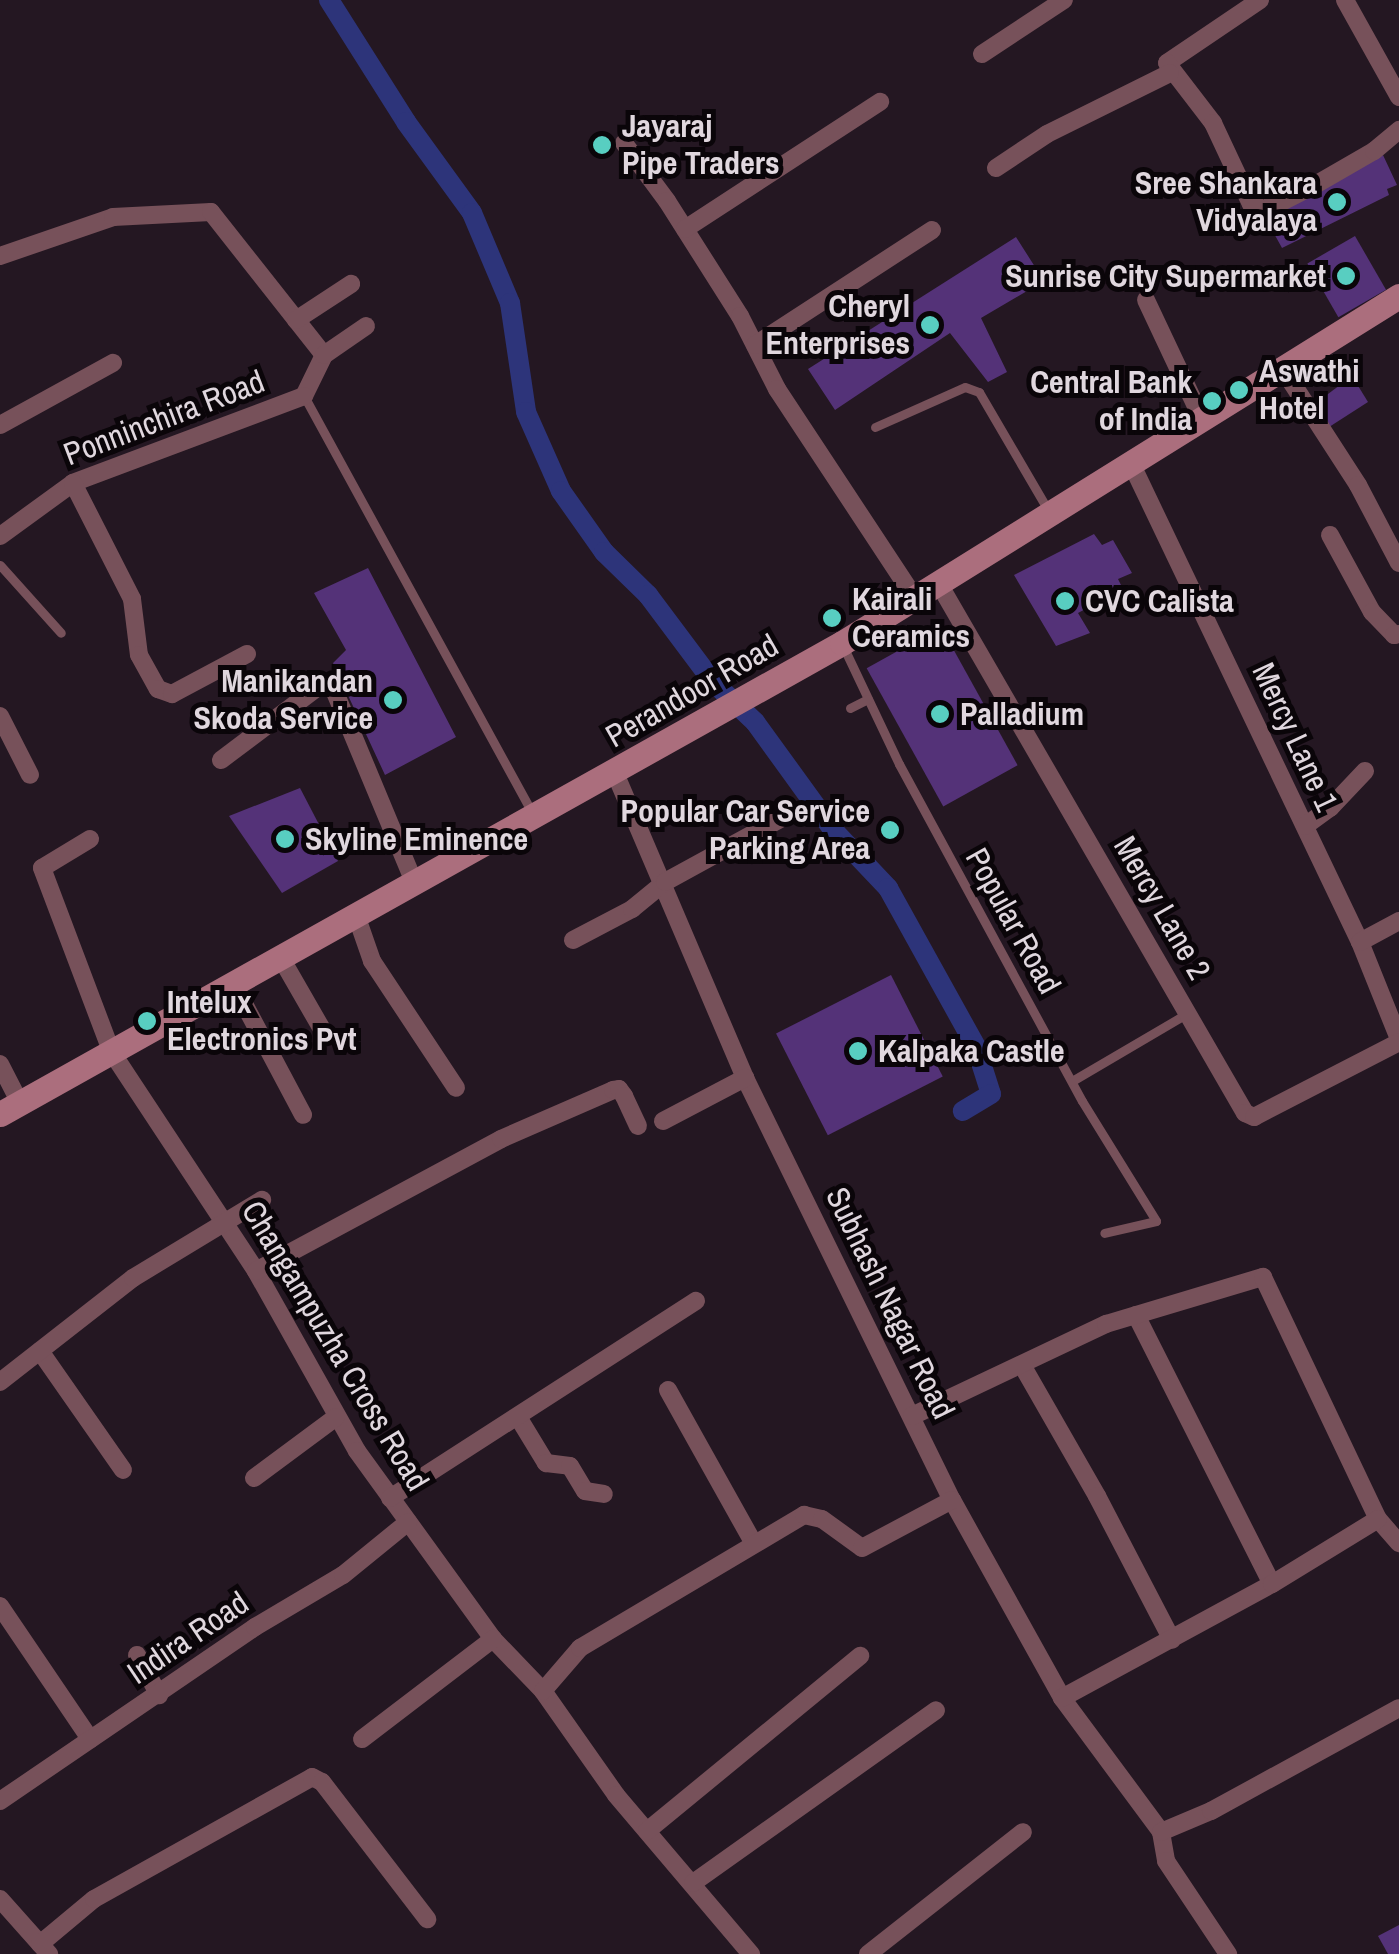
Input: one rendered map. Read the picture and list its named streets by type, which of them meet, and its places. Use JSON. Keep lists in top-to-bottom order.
{
  "streets": {
    "main road": ["Perandoor Road"],
    "street": [
      "Ponninchira Road",
      "Mercy Lane 1",
      "Mercy Lane 2",
      "Subhash Nagar Road",
      "Changampuzha Cross Road",
      "Indira Road"
    ],
    "lane": ["Popular Road"]
  },
  "crossings": [
    ["Perandoor Road", "Mercy Lane 1"],
    ["Perandoor Road", "Mercy Lane 2"],
    ["Perandoor Road", "Popular Road"],
    ["Perandoor Road", "Subhash Nagar Road"],
    ["Perandoor Road", "Changampuzha Cross Road"],
    ["Mercy Lane 1", "Mercy Lane 2"],
    ["Changampuzha Cross Road", "Indira Road"]
  ],
  "places": [
    "Jayaraj Pipe Traders",
    "Sree Shankara Vidyalaya",
    "Sunrise City Supermarket",
    "Cheryl Enterprises",
    "Aswathi Hotel",
    "Central Bank of India",
    "CVC Calista",
    "Kairali Ceramics",
    "Manikandan Skoda Service",
    "Palladium",
    "Popular Car Service Parking Area",
    "Skyline Eminence",
    "Intelux Electronics Pvt",
    "Kalpaka Castle"
  ]
}
